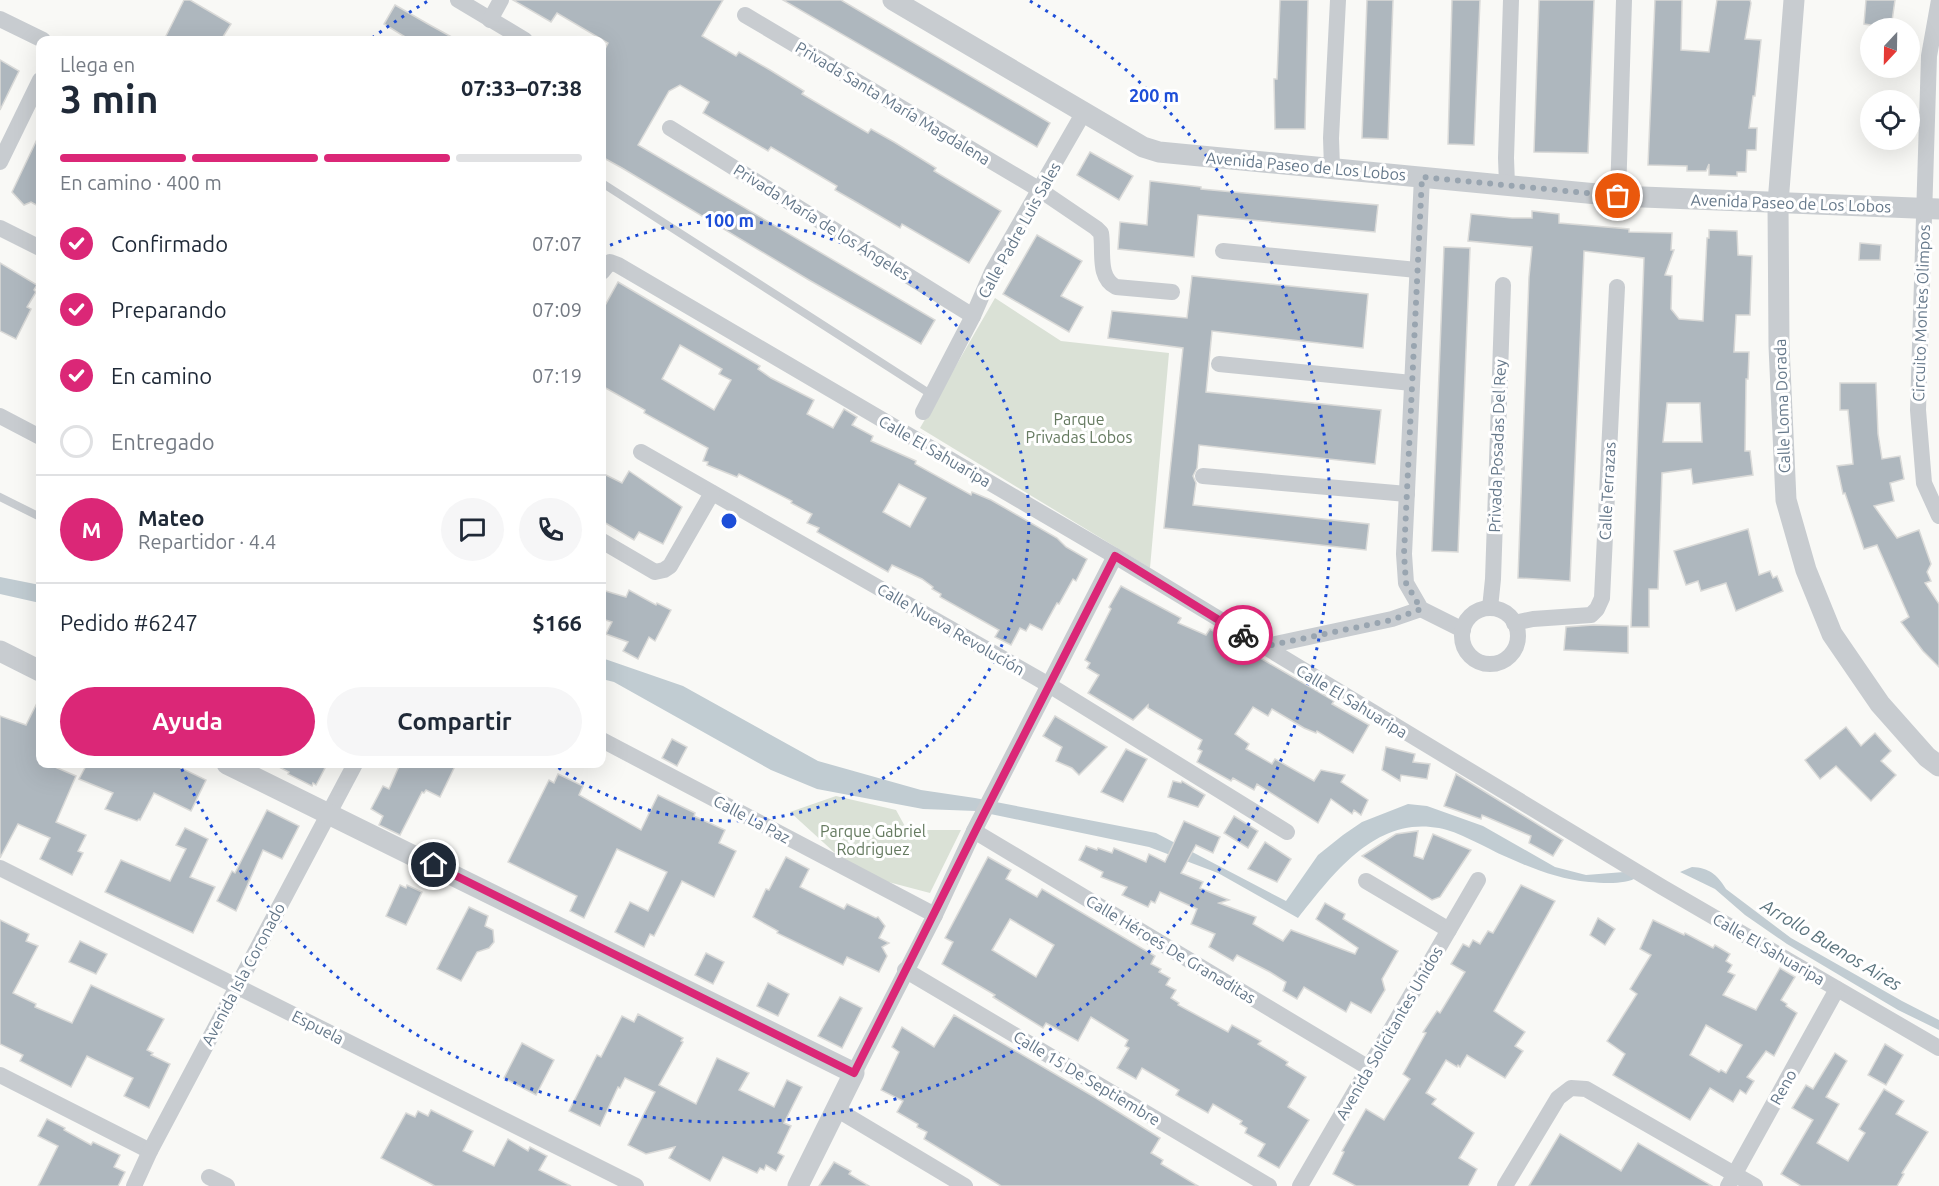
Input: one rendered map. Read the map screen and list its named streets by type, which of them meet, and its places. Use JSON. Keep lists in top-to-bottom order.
{
  "streets": {
    "street": [
      "Privada Santa María Magdalena",
      "Avenida Paseo de Los Lobos",
      "Privada María de los Ángeles",
      "Calle Padre Luis Sales",
      "Circuito Montes Olimpos",
      "Calle Loma Dorada",
      "Privada Posadas Del Rey",
      "Calle El Sahuaripa",
      "Calle Terrazas",
      "Calle Nueva Revolución",
      "Calle La Paz",
      "Calle Héroes De Granaditas",
      "Avenida Isla Coronado",
      "Espuela",
      "Avenida Solicitantes Unidos",
      "Calle 15 De Septiembre",
      "Reno"
    ]
  },
  "crossings": [
    ["Privada Santa María Magdalena", "Calle Padre Luis Sales"],
    ["Avenida Paseo de Los Lobos", "Calle Padre Luis Sales"],
    ["Avenida Paseo de Los Lobos", "Circuito Montes Olimpos"],
    ["Avenida Paseo de Los Lobos", "Calle Loma Dorada"],
    ["Privada María de los Ángeles", "Calle Padre Luis Sales"],
    ["Privada Posadas Del Rey", "Calle Terrazas"],
    ["Calle El Sahuaripa", "Reno"],
    ["Calle Héroes De Granaditas", "Avenida Solicitantes Unidos"],
    ["Avenida Isla Coronado", "Espuela"]
  ],
  "water": ["Arrollo Buenos Aires"],
  "parks": ["Parque Privadas Lobos", "Parque Gabriel Rodriguez"],
  "north": "bottom",
  "page": {
    "heading": ["3 min", "Llega en", "07:33–07:38"],
    "panel": [
      "Mateo",
      "Repartidor · 4.4",
      "Pedido #6247",
      "$166"
    ],
    "bar": "En camino · 400 m",
    "list": [
      ["Confirmado", "07:07"],
      ["Preparando", "07:09"],
      ["En camino", "07:19"],
      "Entregado"
    ],
    "round": "M",
    "buttons": ["Ayuda", "Compartir"]
  },
  "rings": ["200 m", "100 m"]
}
